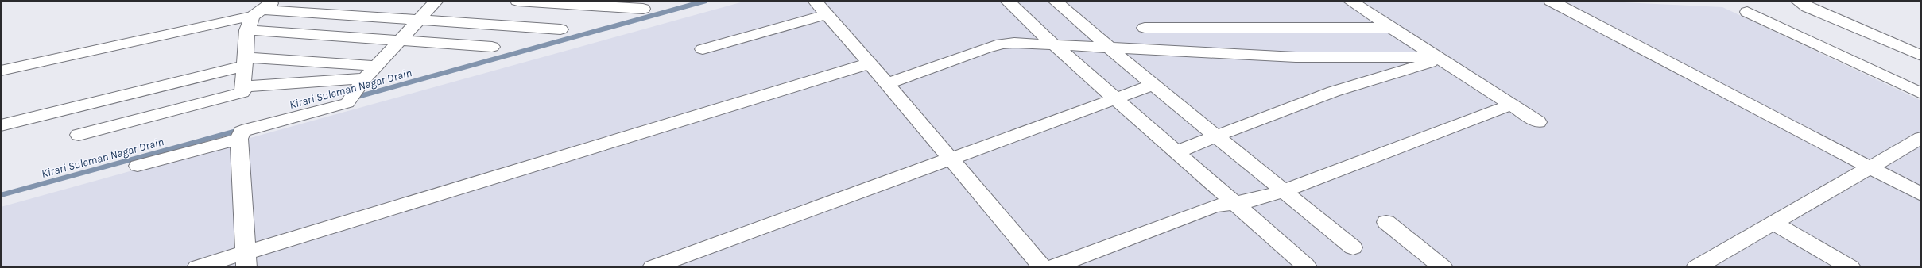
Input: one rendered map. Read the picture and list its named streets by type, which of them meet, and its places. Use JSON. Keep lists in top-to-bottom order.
{
  "water": ["Kirari Suleman Nagar Drain"]
}
